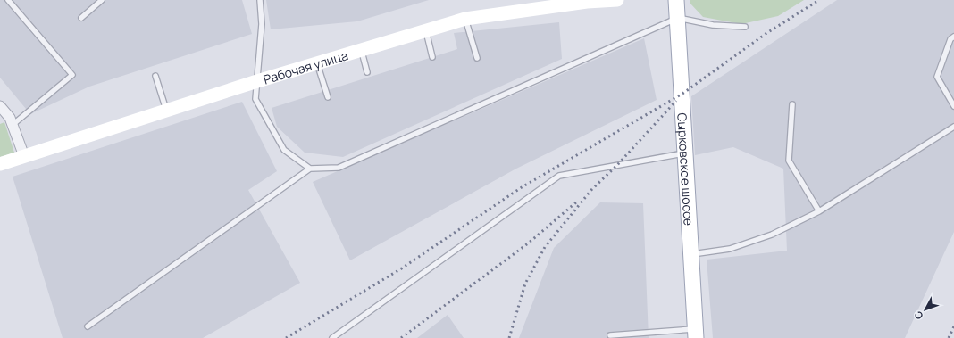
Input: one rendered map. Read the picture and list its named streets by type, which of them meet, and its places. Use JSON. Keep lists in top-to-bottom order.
{
  "streets": {
    "main road": ["Рабочая улица", "Сырковское шоссе"]
  },
  "north": "bottom left"
}
